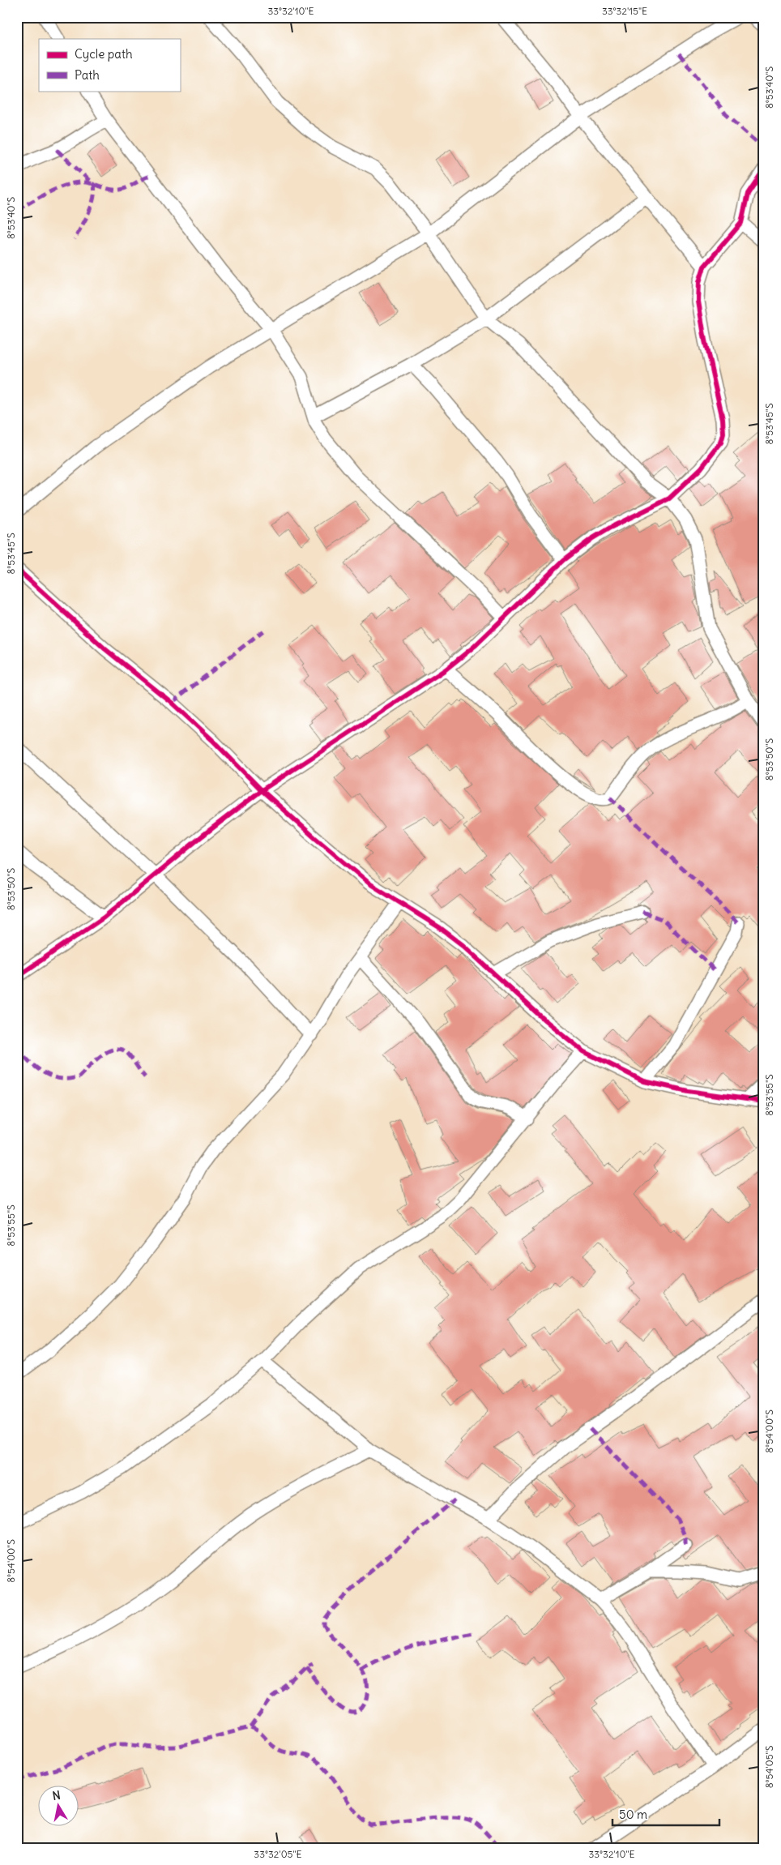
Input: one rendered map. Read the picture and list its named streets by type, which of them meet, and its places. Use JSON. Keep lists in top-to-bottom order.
{
  "legend": ["Cycle path", "Path"],
  "scale_bar": "50 m",
  "north": "top",
  "coordinates": [
    "33°32'10\"E",
    "33°32'15\"E",
    "8°53'40\"S",
    "8°53'45\"S",
    "8°53'50\"S",
    "8°53'55\"S",
    "8°54'00\"S",
    "8°54'05\"S",
    "33°32'05\"E"
  ]
}
